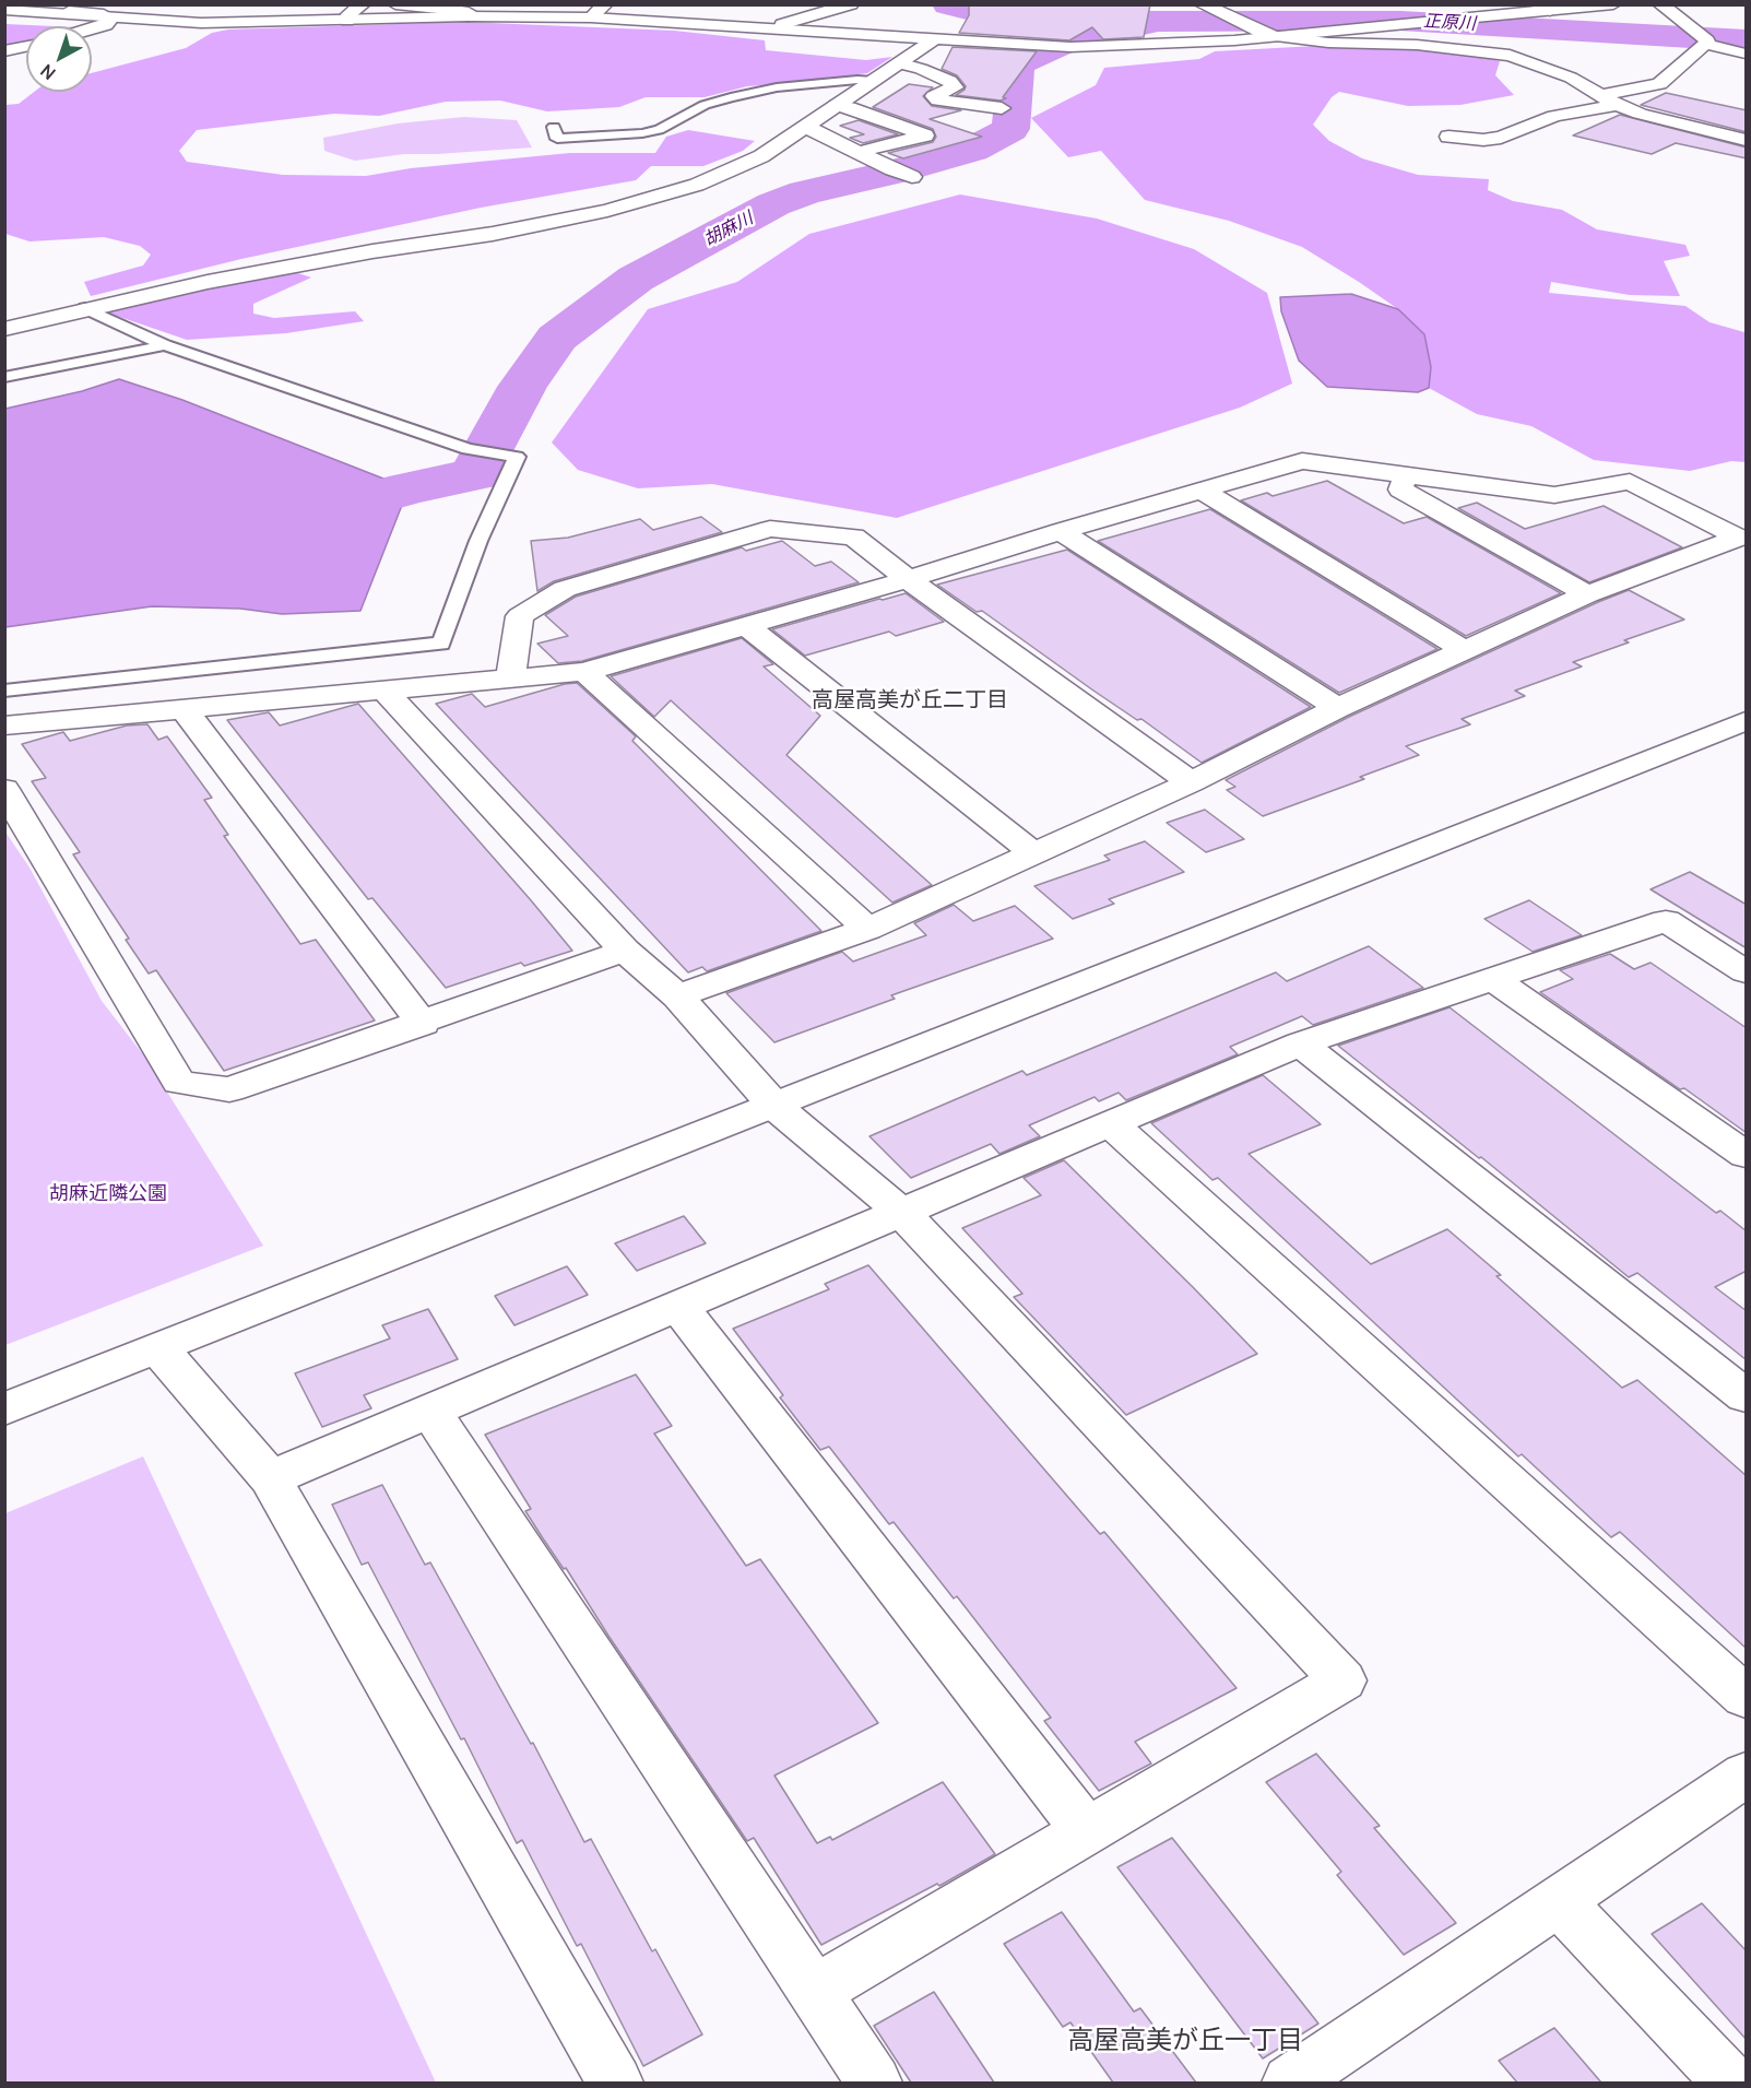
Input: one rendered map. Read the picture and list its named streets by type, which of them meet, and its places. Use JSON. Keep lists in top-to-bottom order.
{
  "districts": ["高屋高美が丘二丁目", "高屋高美が丘一丁目"],
  "water": ["正原川", "胡麻川"],
  "parks": ["胡麻近隣公園"],
  "north": "bottom left"
}
